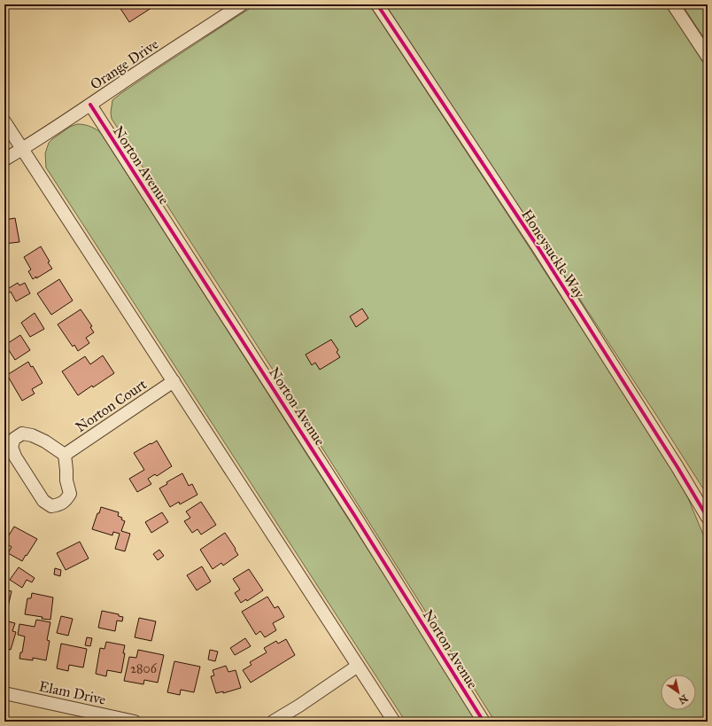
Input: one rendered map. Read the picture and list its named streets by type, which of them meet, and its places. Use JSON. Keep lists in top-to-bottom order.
{
  "streets": {
    "street": [
      "Orange Drive",
      "Norton Avenue",
      "Honeysuckle Way",
      "Norton Court",
      "Elam Drive"
    ]
  },
  "crossings": [
    ["Orange Drive", "Norton Avenue"]
  ],
  "house_numbers": ["2806"],
  "north": "bottom right"
}
